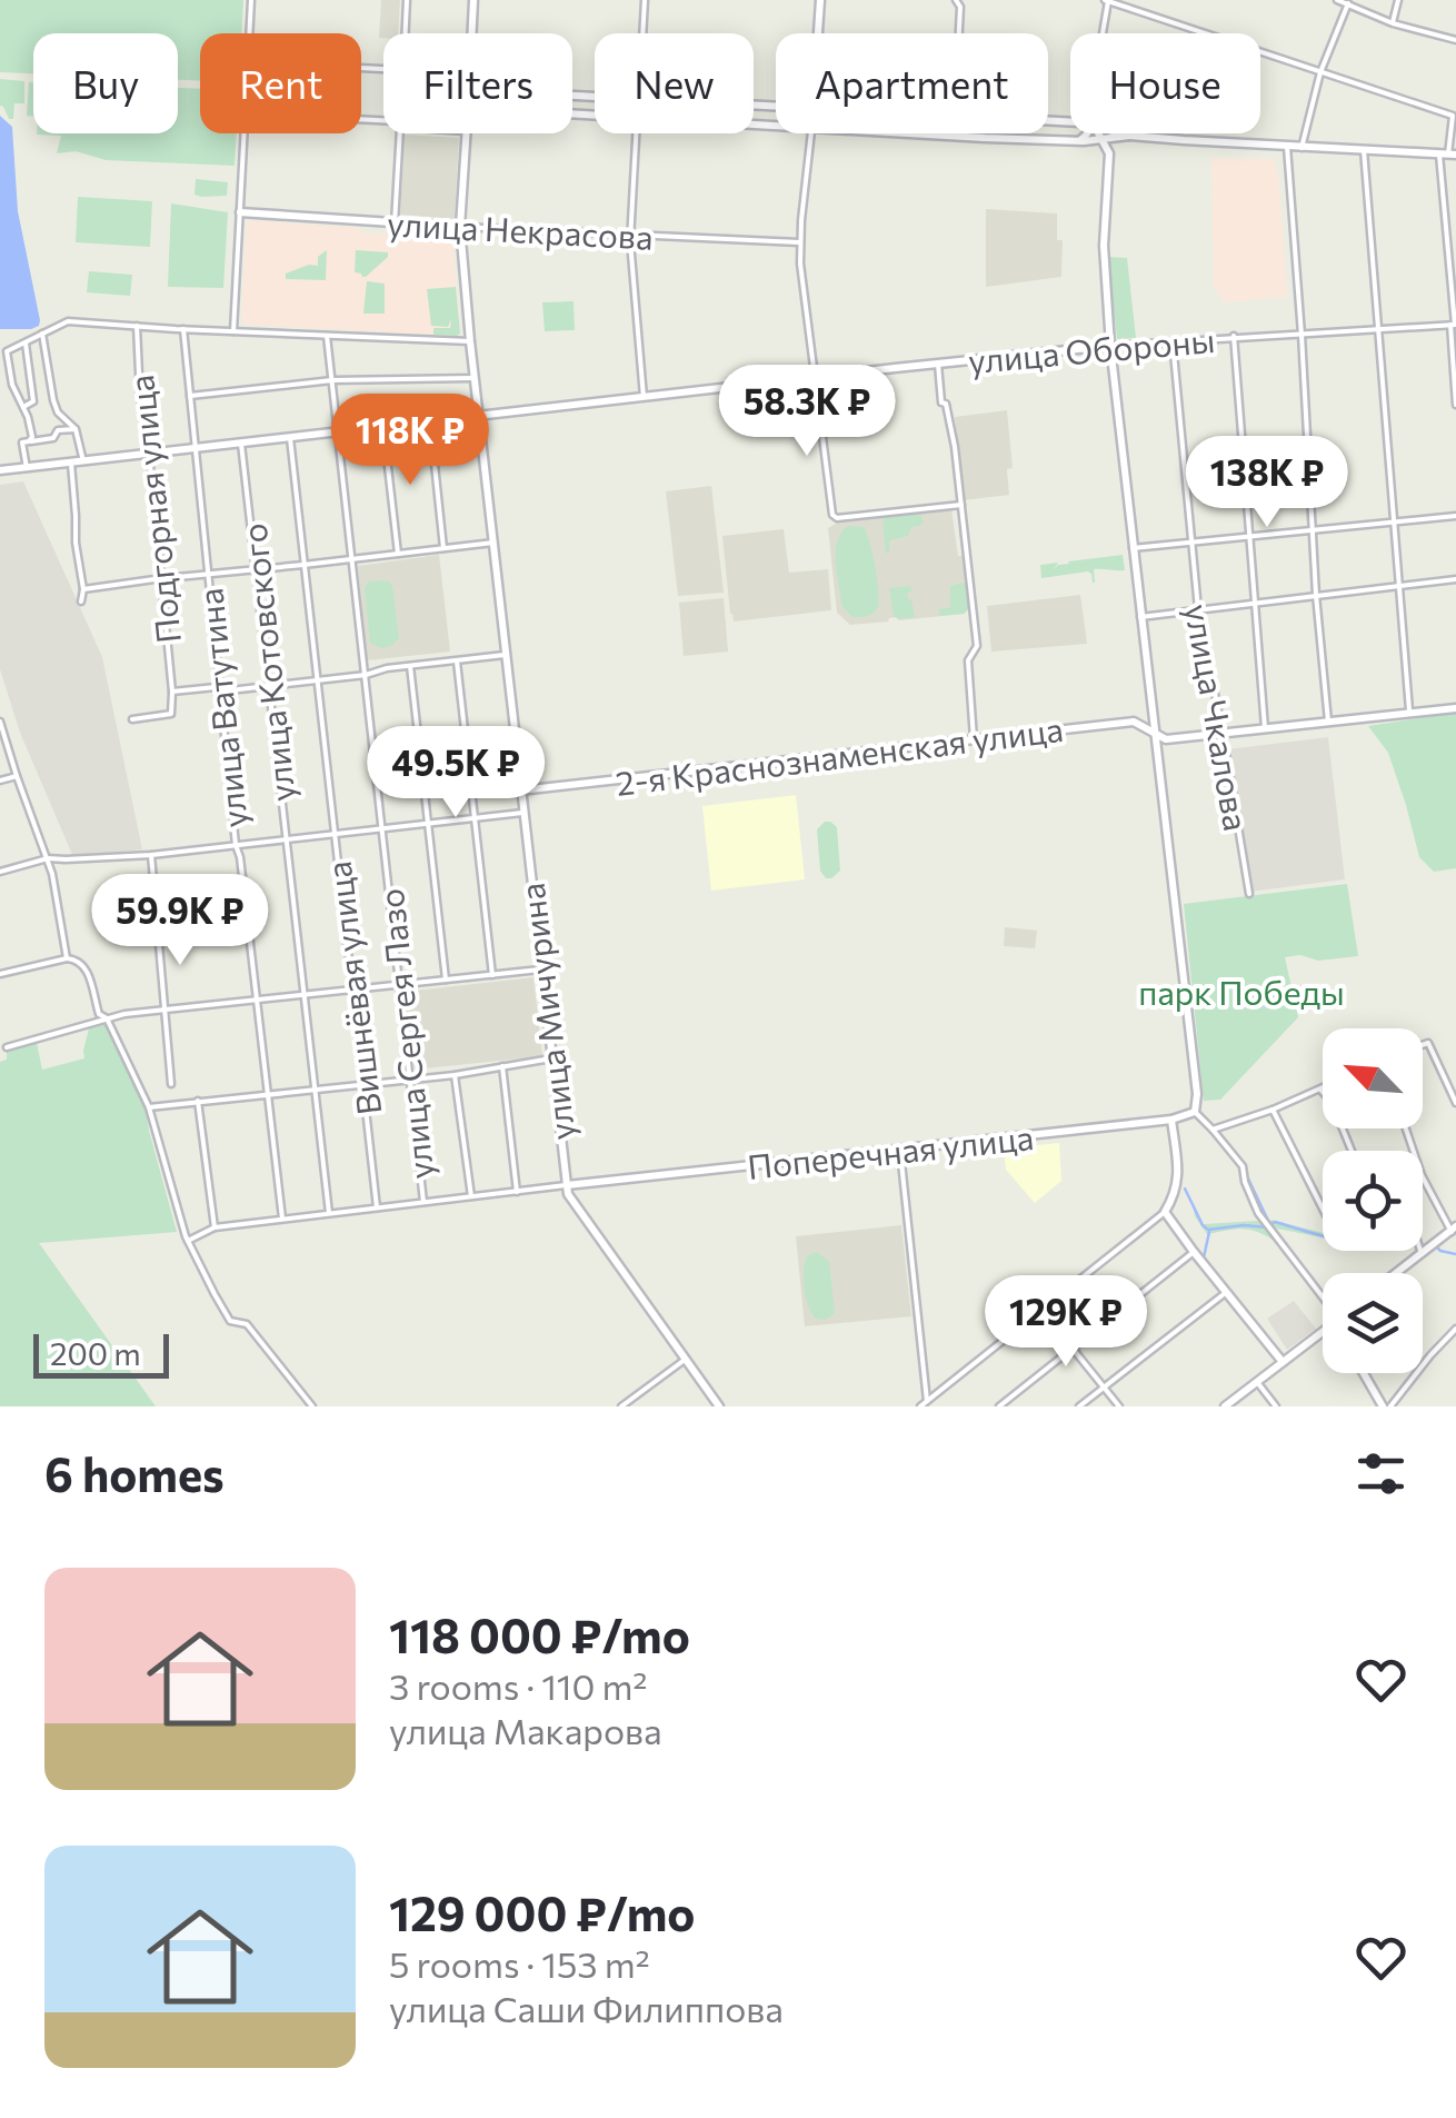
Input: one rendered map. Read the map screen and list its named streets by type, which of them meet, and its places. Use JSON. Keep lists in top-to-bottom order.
{
  "streets": {
    "street": [
      "улица Некрасова",
      "улица Обороны",
      "Подгорная улица",
      "улица Котовского",
      "улица Ватутина",
      "улица Чкалова",
      "2-я Краснознаменская улица",
      "Вишнёвая улица",
      "улица Мичурина",
      "улица Сергея Лазо",
      "Поперечная улица"
    ]
  },
  "crossings": [
    ["улица Некрасова", "улица Мичурина"],
    ["улица Обороны", "Подгорная улица"],
    ["улица Обороны", "улица Котовского"],
    ["улица Обороны", "улица Ватутина"],
    ["улица Обороны", "улица Чкалова"],
    ["улица Обороны", "Вишнёвая улица"],
    ["улица Обороны", "улица Мичурина"],
    ["улица Обороны", "улица Сергея Лазо"],
    ["2-я Краснознаменская улица", "улица Мичурина"],
    ["улица Мичурина", "Поперечная улица"]
  ],
  "parks": ["парк Победы"],
  "scale_bar": "200 m",
  "north": "top left",
  "page": {
    "chip": [
      "Buy",
      "Rent",
      "Filters",
      "New",
      "Apartment",
      "House"
    ],
    "price": [
      "58.3K ₽",
      "118K ₽",
      "138K ₽",
      "49.5K ₽",
      "59.9K ₽",
      "129K ₽"
    ],
    "scale": "200 m",
    "heading": "6 homes",
    "list": [
      {
        "name": "118 000 ₽/mo",
        "note": "3 rooms · 110 m² · улица Макарова"
      },
      {
        "name": "129 000 ₽/mo",
        "note": "5 rooms · 153 m² · улица Саши Филиппова"
      }
    ]
  }
}
